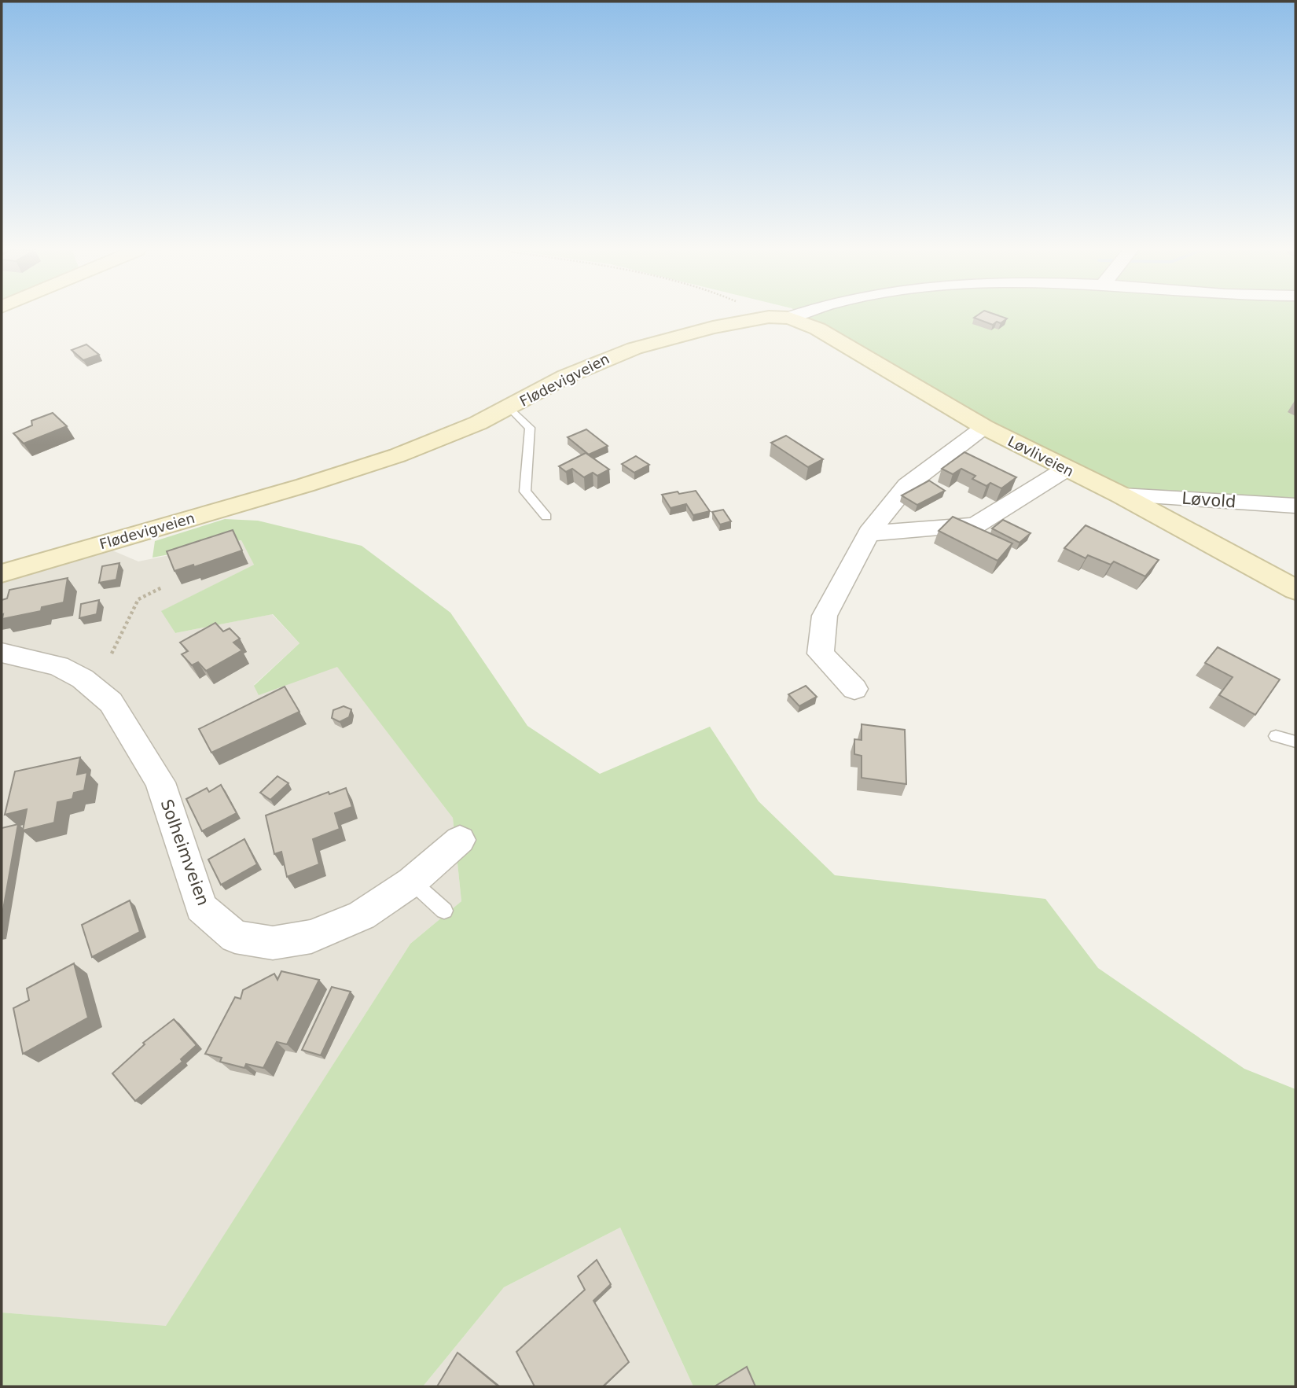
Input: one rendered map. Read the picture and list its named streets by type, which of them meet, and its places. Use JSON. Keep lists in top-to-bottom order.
{
  "streets": {
    "main road": ["Flødevigveien", "Løvliveien"],
    "street": ["Løvold", "Solheimveien"]
  },
  "crossings": [
    ["Flødevigveien", "Løvliveien"],
    ["Løvliveien", "Løvold"]
  ]
}
